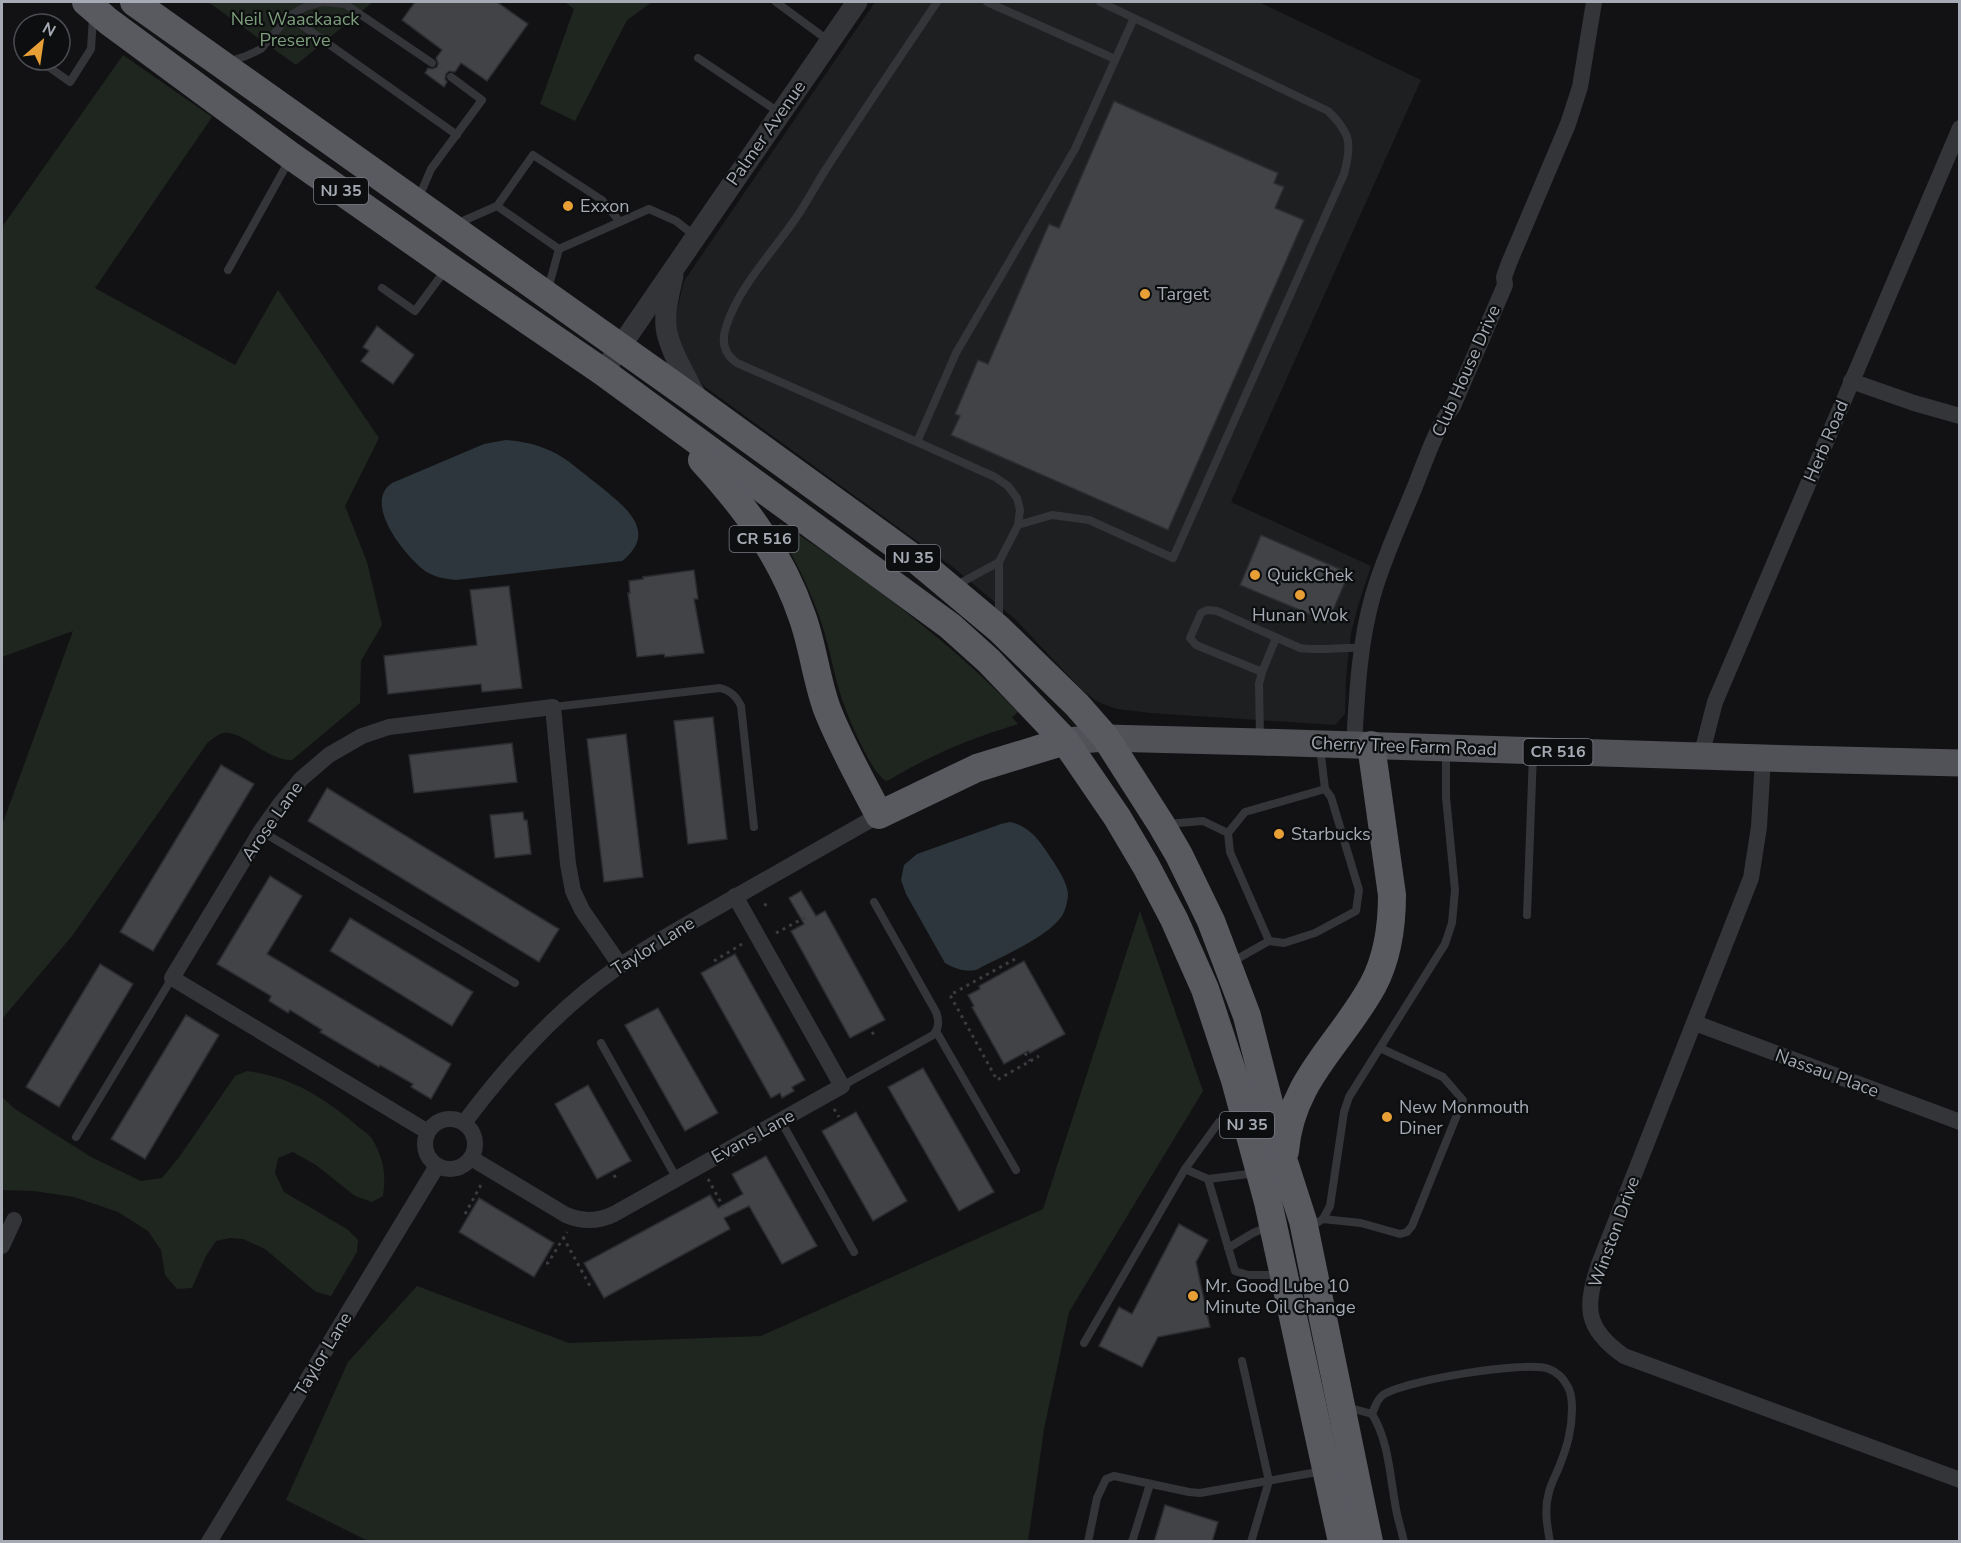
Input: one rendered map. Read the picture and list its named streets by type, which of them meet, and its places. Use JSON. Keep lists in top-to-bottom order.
{
  "streets": {
    "highway": ["NJ 35", "CR 516"],
    "main road": ["Cherry Tree Farm Road"],
    "street": [
      "Palmer Avenue",
      "Club House Drive",
      "Herb Road",
      "Arose Lane",
      "Taylor Lane",
      "Nassau Place",
      "Evans Lane",
      "Winston Drive"
    ]
  },
  "crossings": [
    ["Palmer Avenue", "NJ 35"],
    ["NJ 35", "CR 516"],
    ["NJ 35", "Cherry Tree Farm Road"],
    ["Club House Drive", "Cherry Tree Farm Road"],
    ["Herb Road", "Cherry Tree Farm Road"],
    ["CR 516", "Cherry Tree Farm Road"],
    ["CR 516", "Taylor Lane"],
    ["Cherry Tree Farm Road", "Winston Drive"],
    ["Taylor Lane", "Evans Lane"],
    ["Nassau Place", "Winston Drive"]
  ],
  "parks": ["Neil Waackaack Preserve"],
  "places": [
    "Exxon",
    "Target",
    "QuickChek",
    "Hunan Wok",
    "Starbucks",
    "New Monmouth Diner",
    "Mr. Good Lube 10 Minute Oil Change"
  ],
  "north": "top right"
}
